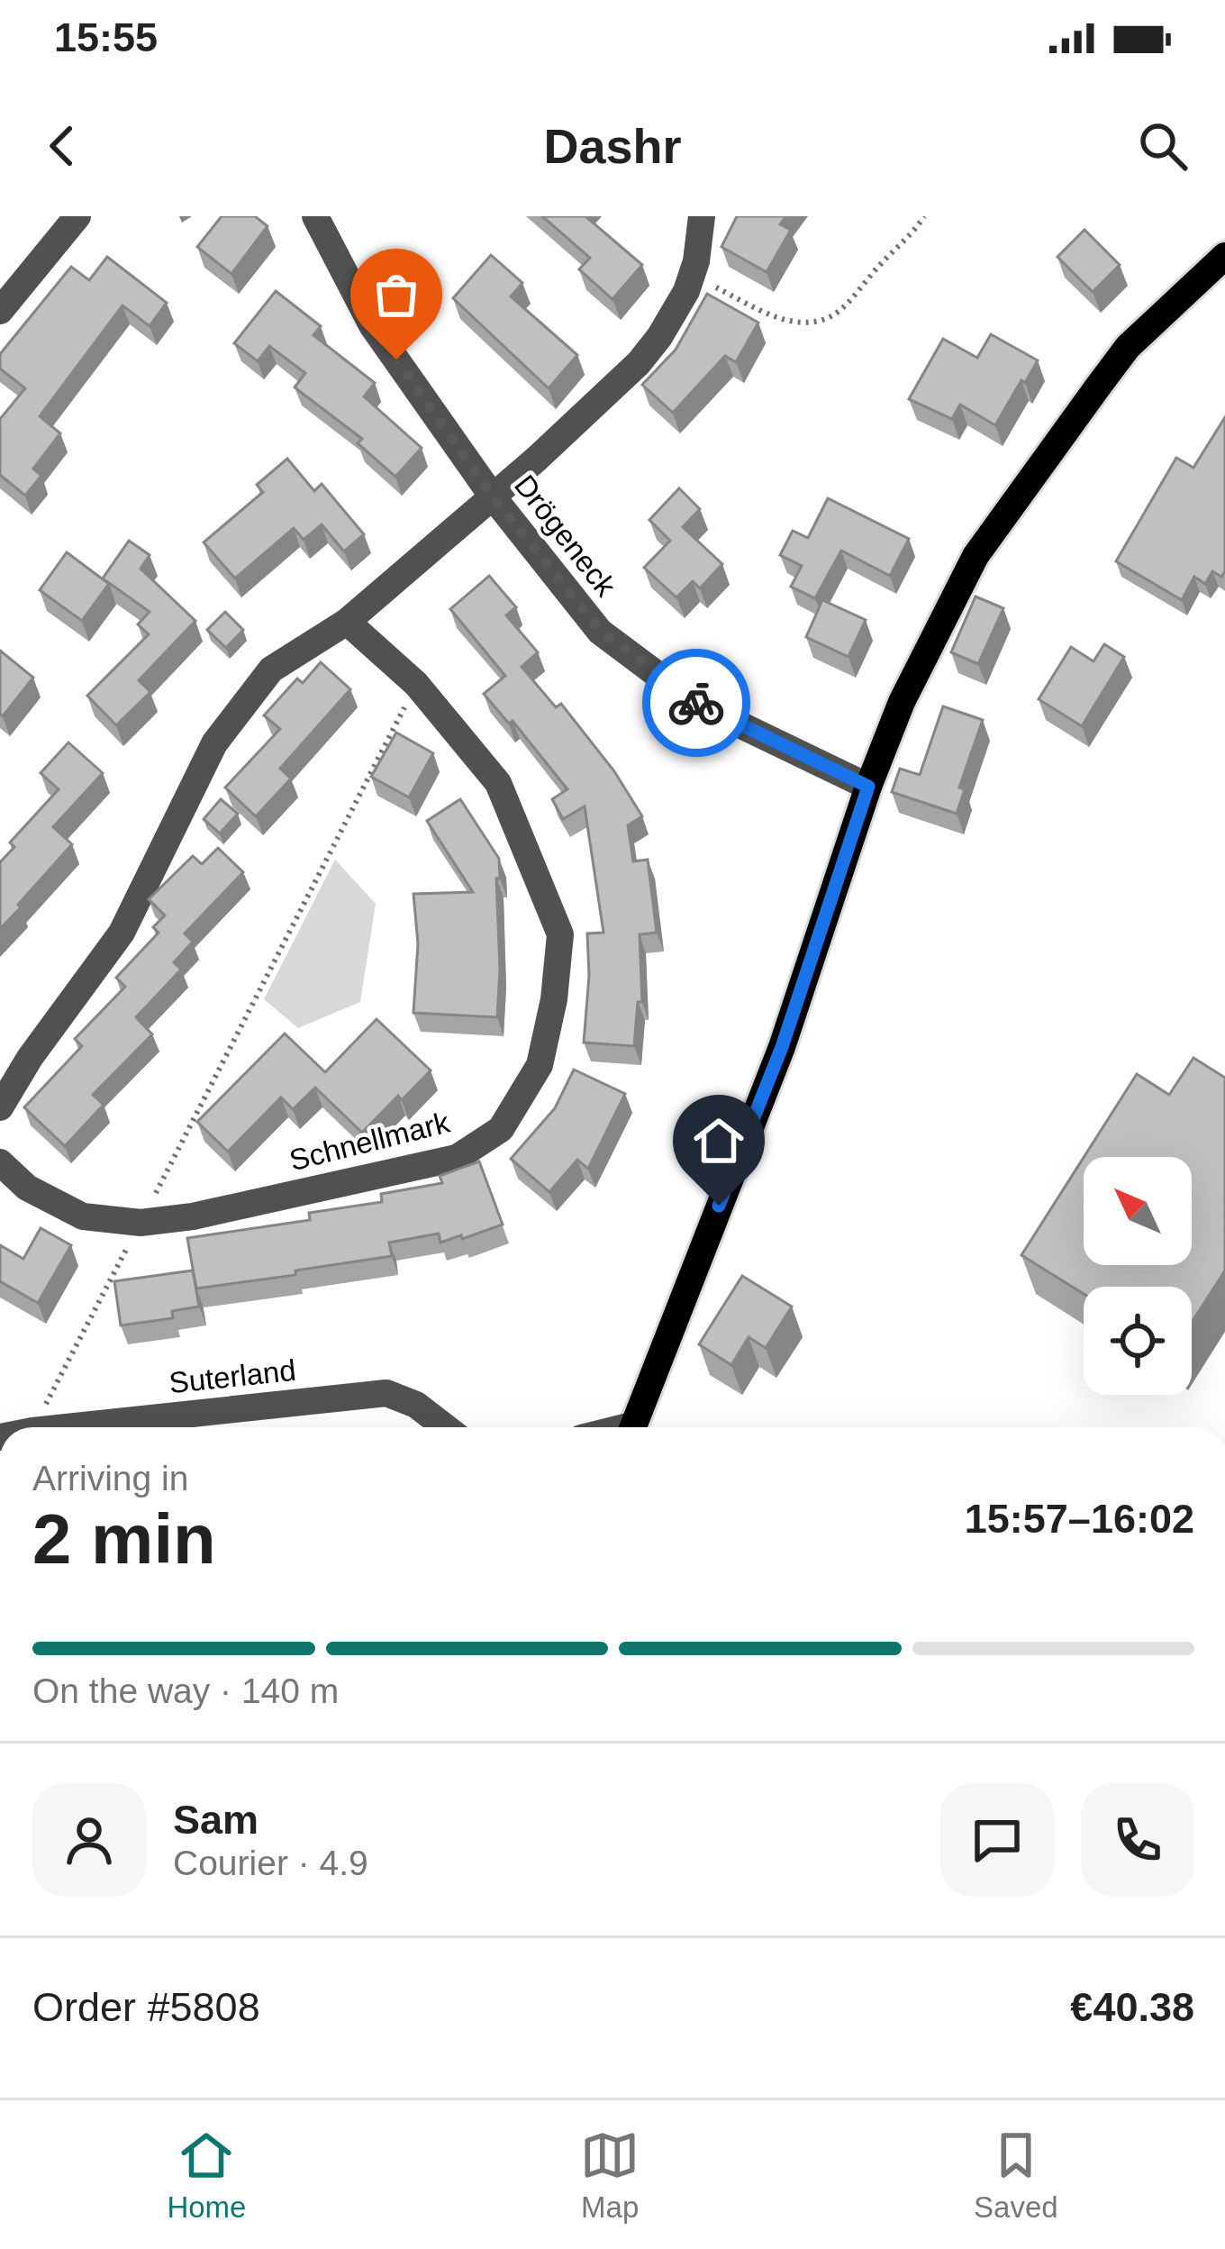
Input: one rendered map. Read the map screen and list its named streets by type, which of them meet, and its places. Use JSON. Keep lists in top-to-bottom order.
{
  "streets": {
    "street": ["Drögeneck", "Schnellmark", "Suterland"]
  },
  "north": "top left",
  "page": {
    "status": "15:55",
    "header": "Dashr",
    "heading": ["2 min", "Arriving in", "15:57–16:02"],
    "panel": [
      "Sam",
      "Courier · 4.9",
      "Order #5808",
      "€40.38"
    ],
    "bar": "On the way · 140 m",
    "tabs": ["Home", "Map", "Saved"]
  }
}
